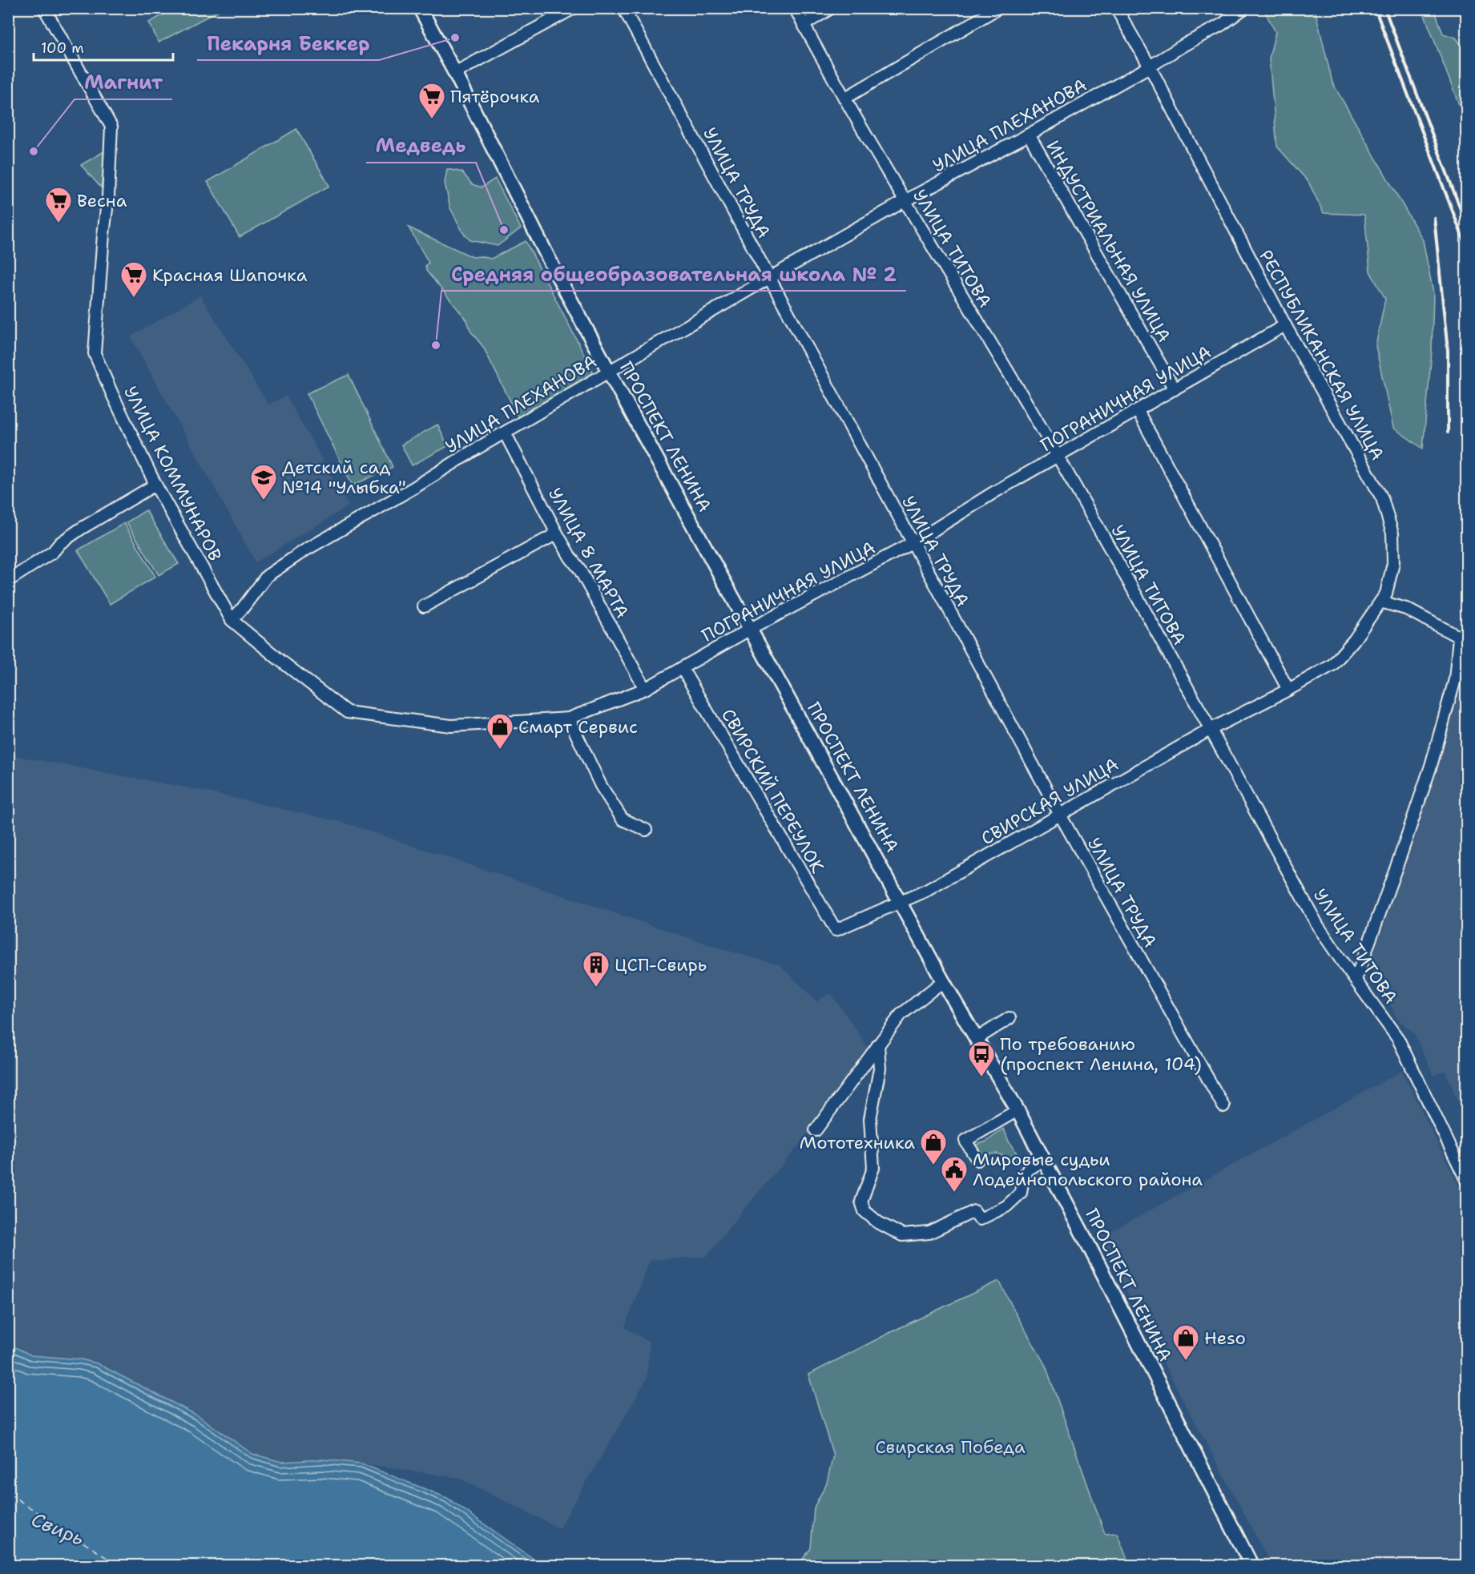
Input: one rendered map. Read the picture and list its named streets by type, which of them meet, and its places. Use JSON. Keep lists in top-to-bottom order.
{
  "streets": {
    "main road": ["ПРОСПЕКТ ЛЕНИНА"],
    "street": [
      "УЛИЦА ПЛЕХАНОВА",
      "УЛИЦА ТРУДА",
      "ИНДУСТРИАЛЬНАЯ УЛИЦА",
      "УЛИЦА ТИТОВА",
      "РЕСПУБЛИКАНСКАЯ УЛИЦА",
      "ПОГРАНИЧНАЯ УЛИЦА",
      "УЛИЦА КОММУНАРОВ",
      "УЛИЦА 8 МАРТА",
      "СВИРСКИЙ ПЕРЕУЛОК",
      "СВИРСКАЯ УЛИЦА"
    ]
  },
  "crossings": [
    ["УЛИЦА ПЛЕХАНОВА", "УЛИЦА ТРУДА"],
    ["УЛИЦА ПЛЕХАНОВА", "ИНДУСТРИАЛЬНАЯ УЛИЦА"],
    ["УЛИЦА ПЛЕХАНОВА", "УЛИЦА ТИТОВА"],
    ["УЛИЦА ПЛЕХАНОВА", "РЕСПУБЛИКАНСКАЯ УЛИЦА"],
    ["УЛИЦА ПЛЕХАНОВА", "ПРОСПЕКТ ЛЕНИНА"],
    ["УЛИЦА ПЛЕХАНОВА", "УЛИЦА КОММУНАРОВ"],
    ["УЛИЦА ПЛЕХАНОВА", "УЛИЦА 8 МАРТА"],
    ["УЛИЦА ТРУДА", "ПОГРАНИЧНАЯ УЛИЦА"],
    ["УЛИЦА ТРУДА", "СВИРСКАЯ УЛИЦА"],
    ["ИНДУСТРИАЛЬНАЯ УЛИЦА", "ПОГРАНИЧНАЯ УЛИЦА"],
    ["УЛИЦА ТИТОВА", "ПОГРАНИЧНАЯ УЛИЦА"],
    ["УЛИЦА ТИТОВА", "СВИРСКАЯ УЛИЦА"],
    ["РЕСПУБЛИКАНСКАЯ УЛИЦА", "ПОГРАНИЧНАЯ УЛИЦА"],
    ["РЕСПУБЛИКАНСКАЯ УЛИЦА", "СВИРСКАЯ УЛИЦА"],
    ["ПОГРАНИЧНАЯ УЛИЦА", "ПРОСПЕКТ ЛЕНИНА"],
    ["ПОГРАНИЧНАЯ УЛИЦА", "УЛИЦА КОММУНАРОВ"],
    ["ПОГРАНИЧНАЯ УЛИЦА", "УЛИЦА 8 МАРТА"],
    ["ПОГРАНИЧНАЯ УЛИЦА", "СВИРСКИЙ ПЕРЕУЛОК"],
    ["ПРОСПЕКТ ЛЕНИНА", "СВИРСКАЯ УЛИЦА"],
    ["СВИРСКИЙ ПЕРЕУЛОК", "СВИРСКАЯ УЛИЦА"]
  ],
  "water": ["Свирь"],
  "parks": ["Свирская Победа"],
  "places": {
    "other": [
      "Пекарня Беккер",
      "Магнит",
      "Медведь",
      "Средняя общеобразовательная школа № 2"
    ],
    "supermarket": ["Пятёрочка", "Весна", "Красная Шапочка"],
    "school or university": ["Детский сад №14 \"Улыбка\""],
    "shop": ["Смарт Сервис", "Мототехника", "Heso"],
    "building": ["ЦСП-Свирь"],
    "bus stop": ["По требованию (проспект Ленина, 104)"],
    "public building": ["Мировые судьи Лодейнопольского района"]
  },
  "scale_bar": "100 m"
}
